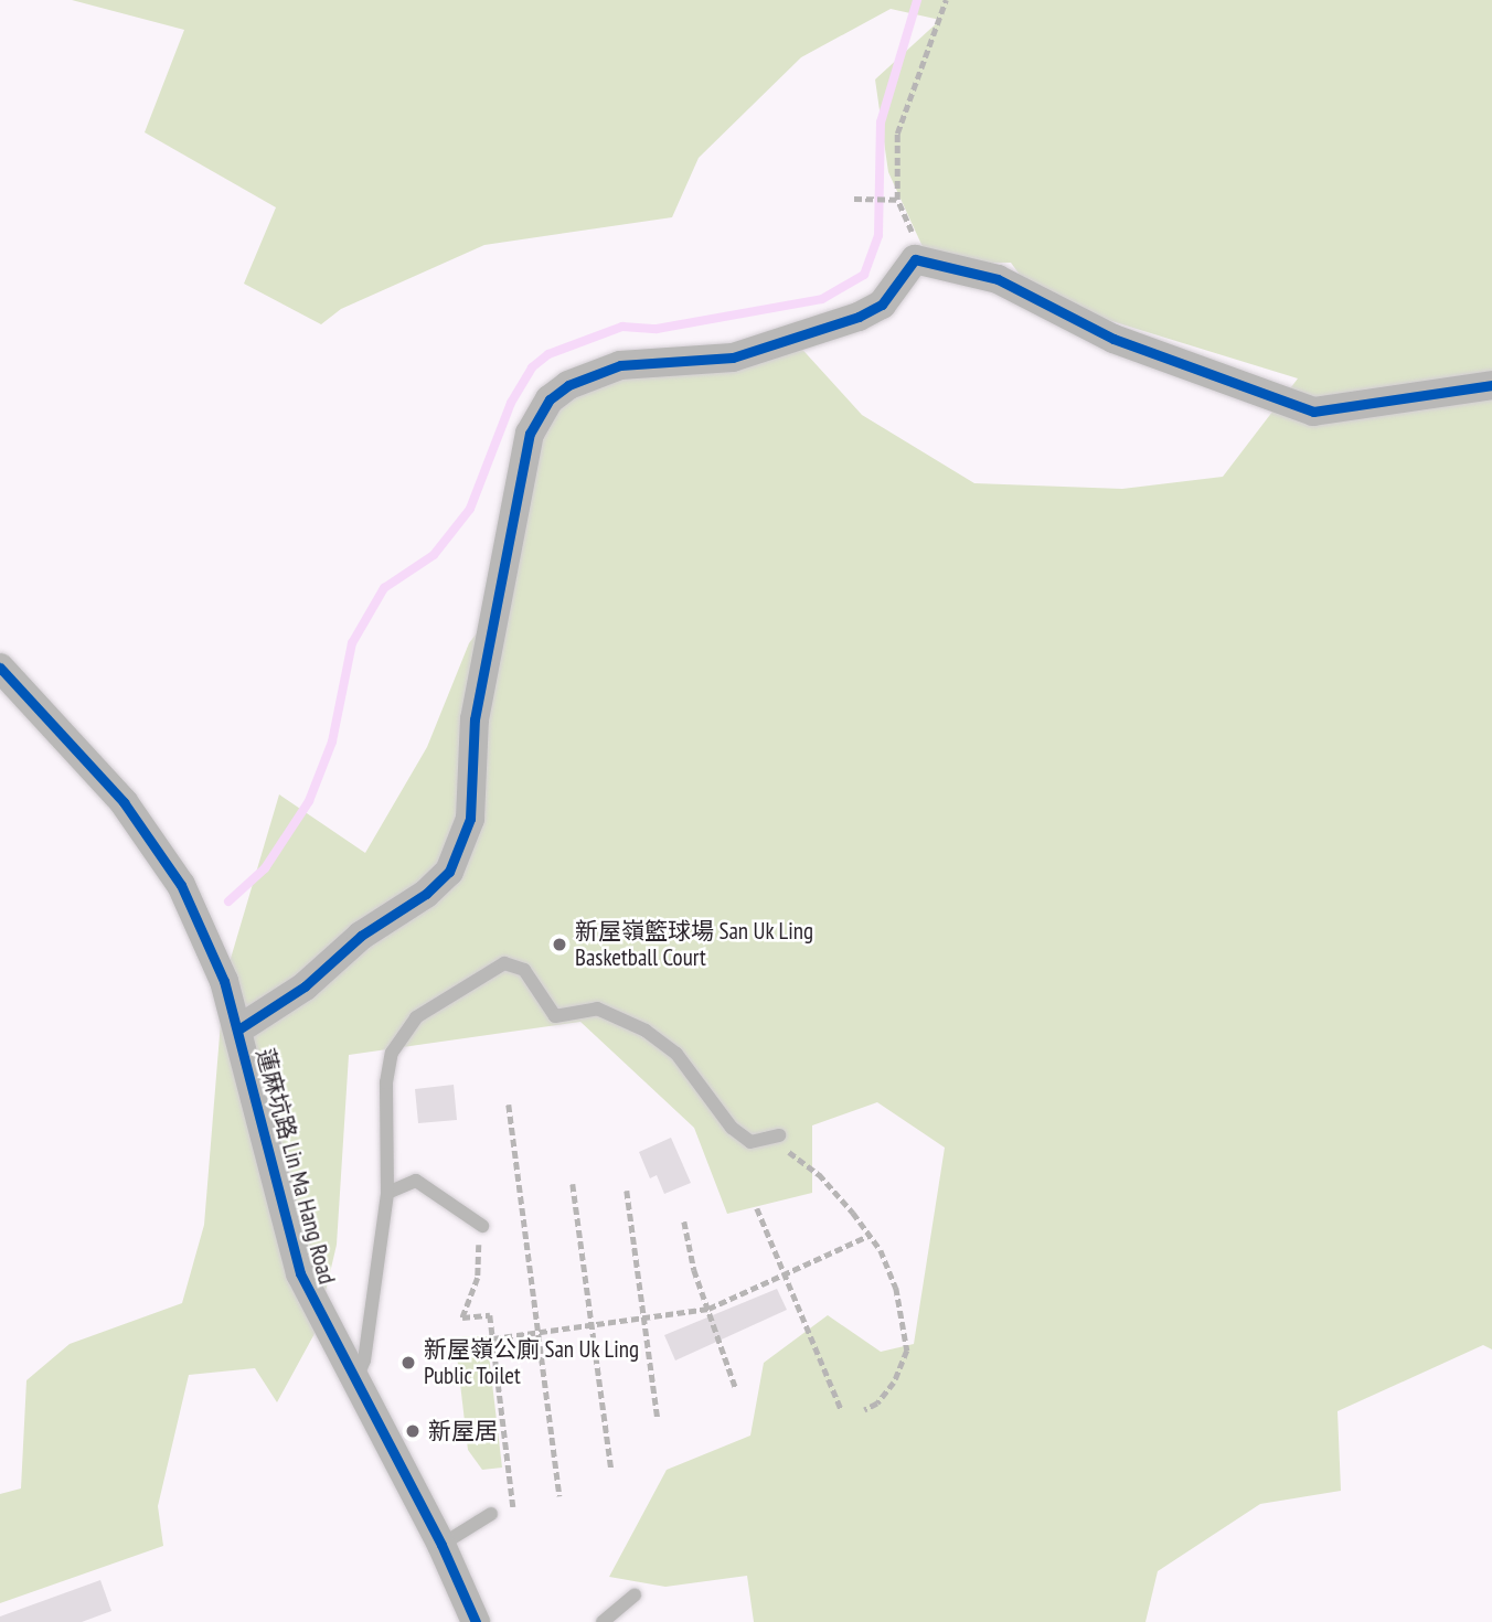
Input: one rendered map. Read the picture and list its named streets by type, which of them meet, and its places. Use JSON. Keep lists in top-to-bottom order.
{
  "streets": {
    "street": ["蓮麻坑路 Lin Ma Hang Road"]
  },
  "places": ["新屋嶺籃球場 San Uk Ling Basketball Court", "新屋嶺公廁 San Uk Ling Public Toilet", "新屋居"]
}
